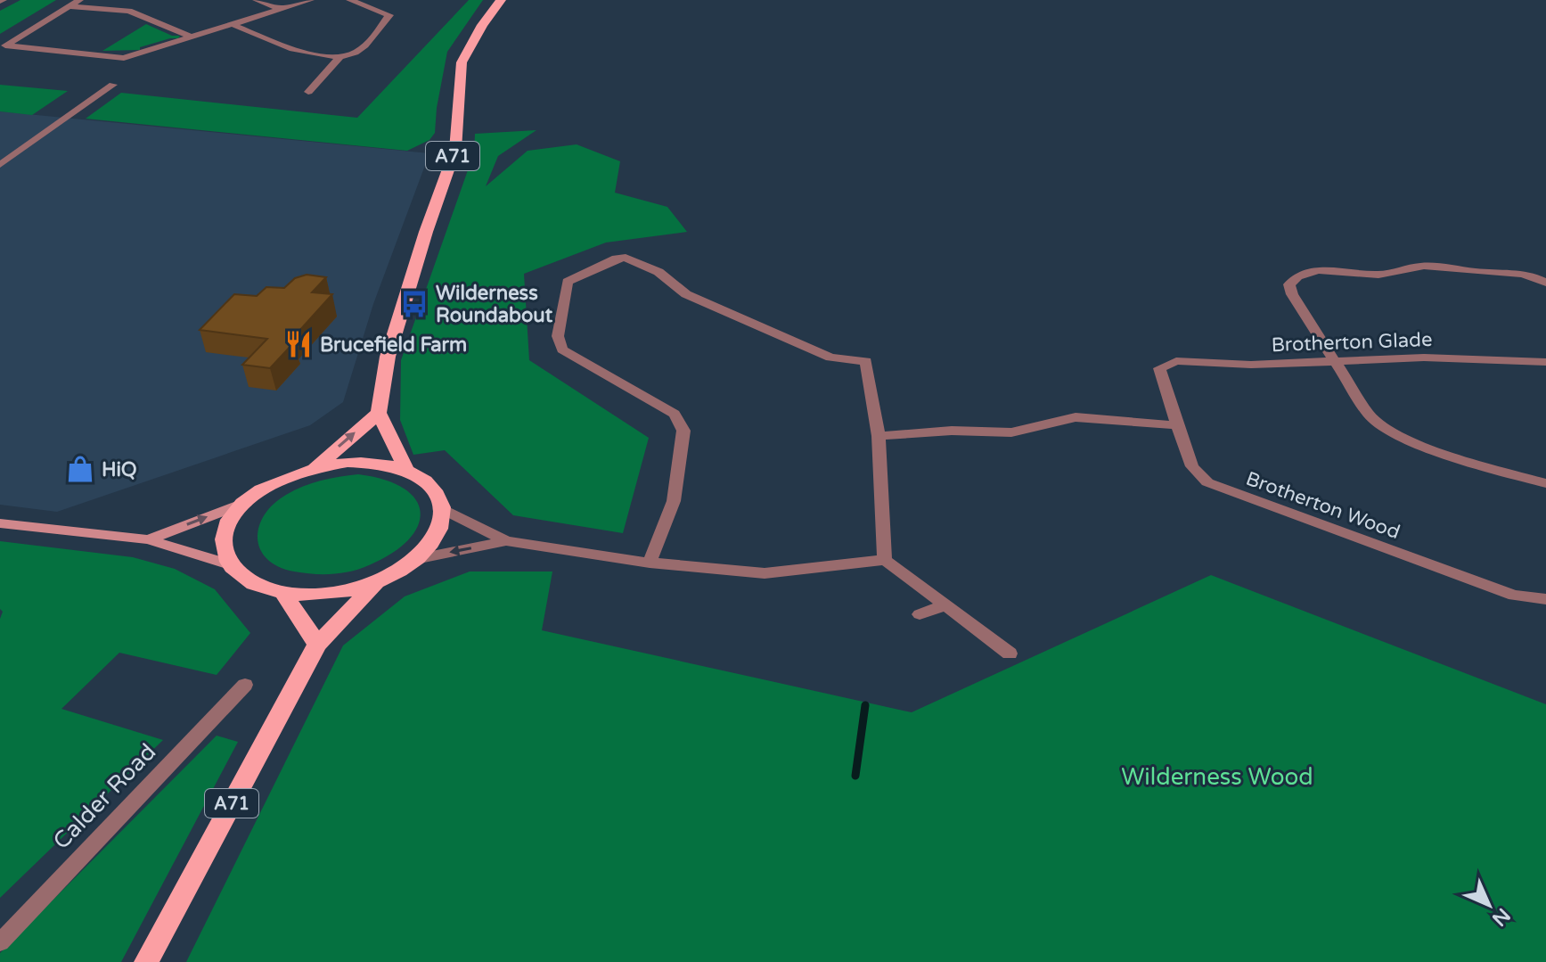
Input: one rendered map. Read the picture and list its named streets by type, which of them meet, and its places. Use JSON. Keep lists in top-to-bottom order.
{
  "streets": {
    "main road": ["A71"],
    "street": ["Brotherton Glade", "Brotherton Wood", "Calder Road"]
  },
  "crossings": [
    ["Brotherton Glade", "Brotherton Wood"]
  ],
  "parks": ["Wilderness Wood"],
  "places": {
    "bus stop": ["Wilderness Roundabout"],
    "restaurant": ["Brucefield Farm"],
    "shop": ["HiQ"]
  },
  "north": "bottom right"
}
